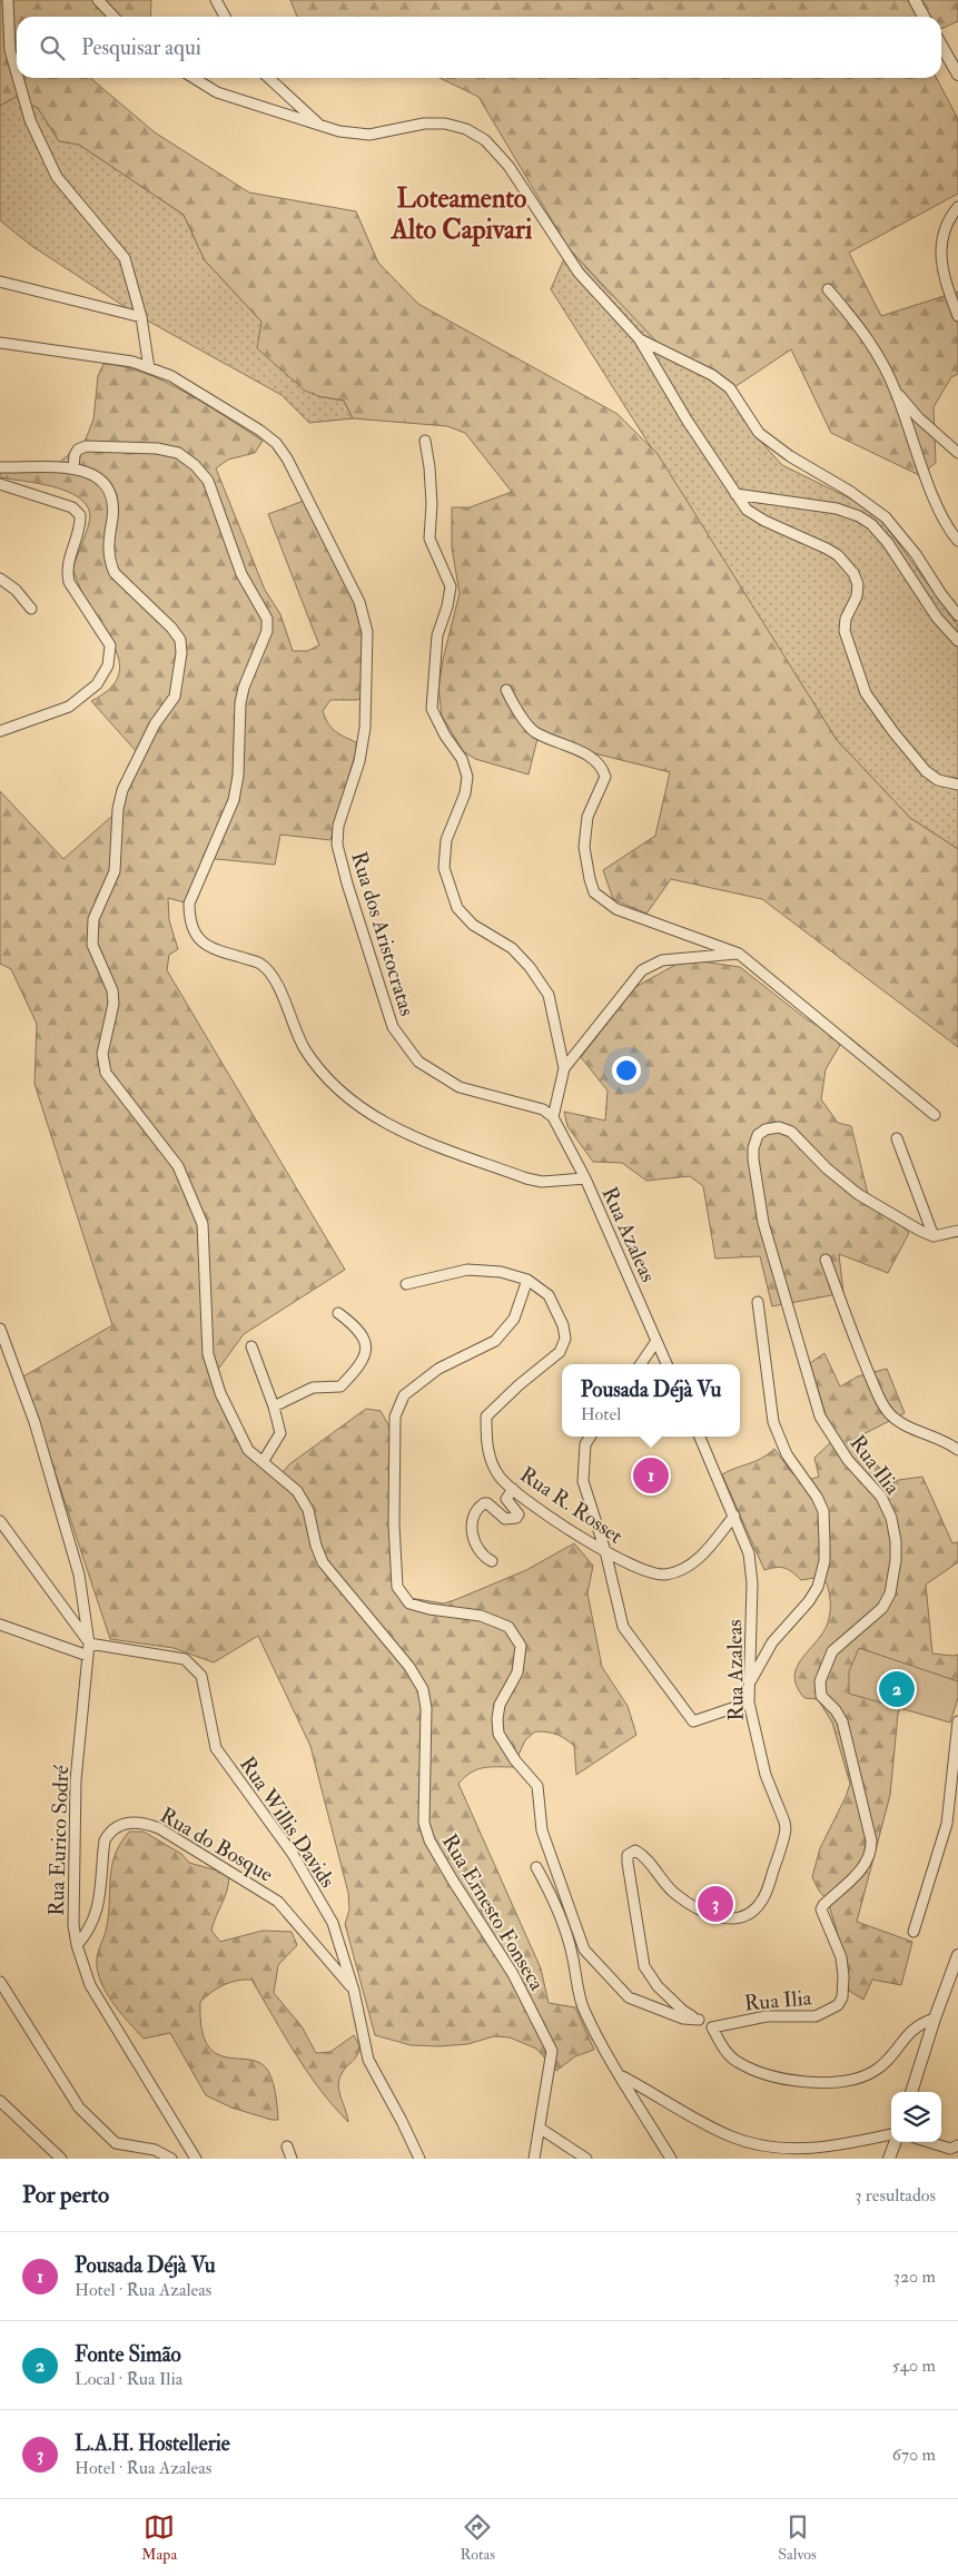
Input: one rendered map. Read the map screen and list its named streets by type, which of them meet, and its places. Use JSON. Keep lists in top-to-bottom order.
{
  "streets": {
    "street": [
      "Rua dos Aristocratas",
      "Rua Azaleas",
      "Rua Ilia",
      "Rua R. Rosset",
      "Rua Willis Davids",
      "Rua Eurico Sodré",
      "Rua do Bosque",
      "Rua Ernesto Fonseca"
    ]
  },
  "crossings": [
    ["Rua dos Aristocratas", "Rua Azaleas"],
    ["Rua Azaleas", "Rua Ilia"],
    ["Rua Azaleas", "Rua R. Rosset"],
    ["Rua Willis Davids", "Rua Eurico Sodré"],
    ["Rua Willis Davids", "Rua do Bosque"],
    ["Rua Eurico Sodré", "Rua do Bosque"]
  ],
  "districts": ["Loteamento Alto Capivari"],
  "page": {
    "search": "Pesquisar aqui",
    "popup": ["Pousada Déjà Vu", "Hotel"],
    "pins": ["1", "2", "3"],
    "heading": ["Por perto", "3 resultados"],
    "list": [
      {
        "mark": "1",
        "name": "Pousada Déjà Vu",
        "note": "Hotel · Rua Azaleas",
        "value": "320 m"
      },
      {
        "mark": "2",
        "name": "Fonte Simão",
        "note": "Local · Rua Ilia",
        "value": "540 m"
      },
      {
        "mark": "3",
        "name": "L.A.H. Hostellerie",
        "note": "Hotel · Rua Azaleas",
        "value": "670 m"
      }
    ],
    "nav": ["Mapa", "Rotas", "Salvos"]
  }
}
